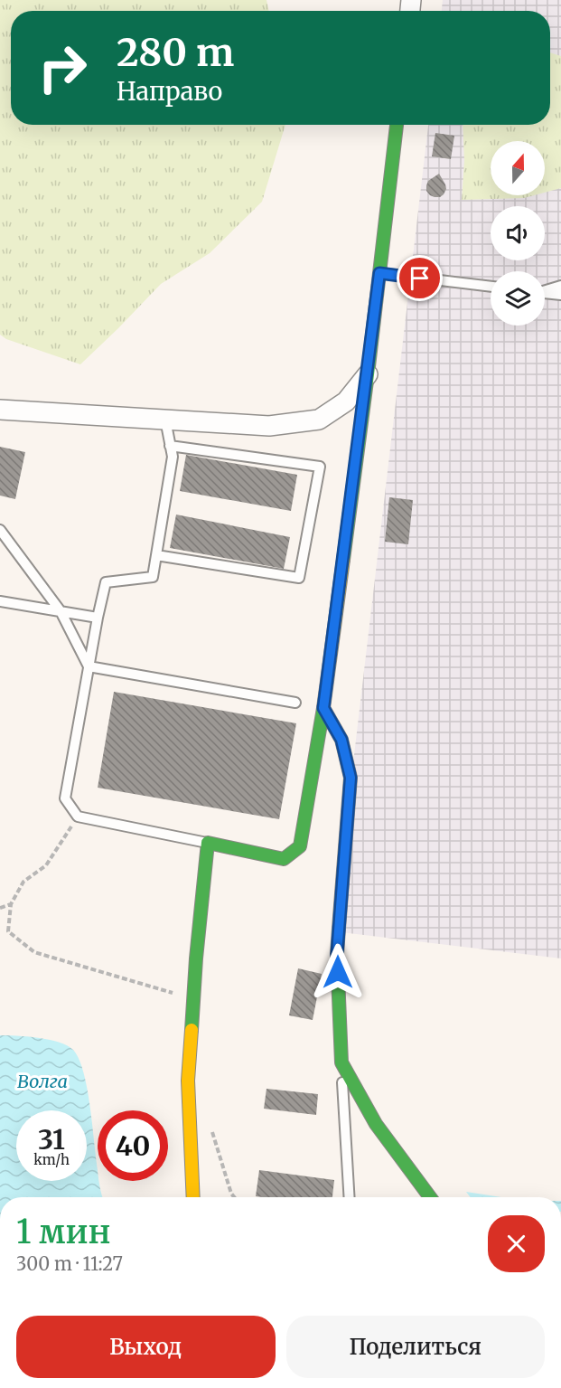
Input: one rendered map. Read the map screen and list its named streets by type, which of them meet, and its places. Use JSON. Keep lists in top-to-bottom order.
{
  "water": ["Волга"],
  "north": "top",
  "page": {
    "turn": ["280 m", "Направо"],
    "speed": "31 km/h",
    "limit": "40",
    "heading": ["1 мин", "300 m · 11:27"],
    "buttons": ["Выход", "Поделиться"]
  }
}
